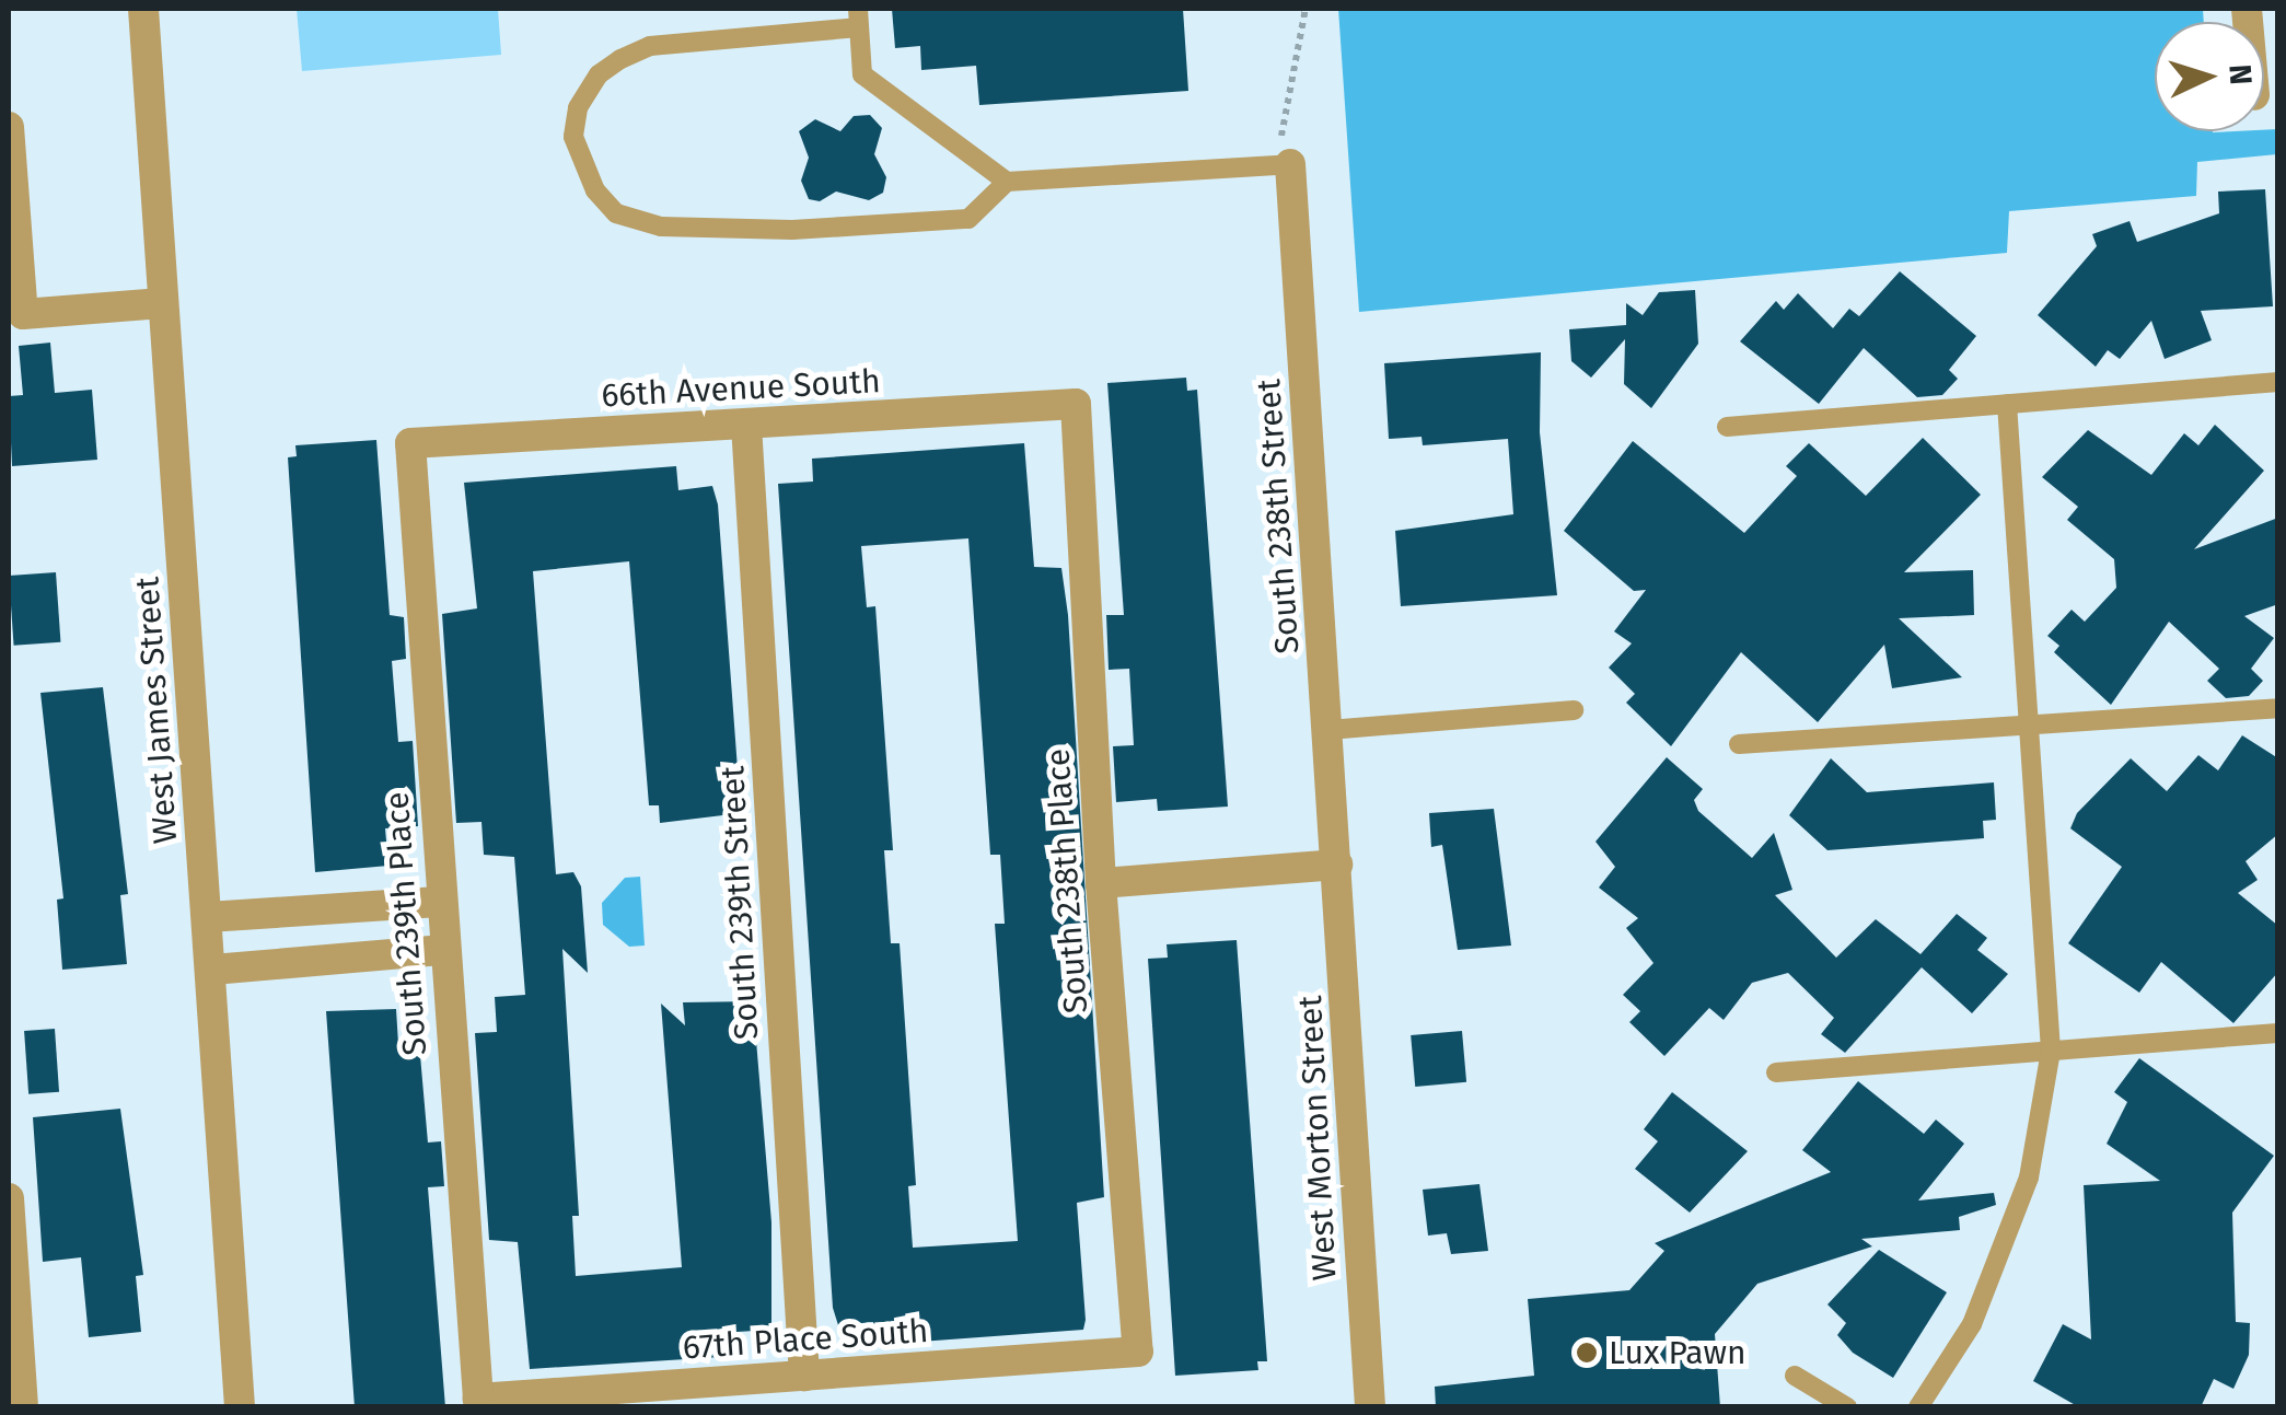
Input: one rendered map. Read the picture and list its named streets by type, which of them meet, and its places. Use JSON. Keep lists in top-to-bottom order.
{
  "streets": {
    "street": [
      "66th Avenue South",
      "South 238th Street",
      "West James Street",
      "South 238th Place",
      "South 239th Street",
      "South 239th Place",
      "West Morton Street",
      "67th Place South"
    ]
  },
  "crossings": [
    ["66th Avenue South", "South 238th Place"],
    ["66th Avenue South", "South 239th Street"],
    ["66th Avenue South", "South 239th Place"],
    ["South 238th Street", "West Morton Street"],
    ["South 238th Place", "67th Place South"],
    ["South 239th Street", "67th Place South"],
    ["South 239th Place", "67th Place South"]
  ],
  "places": ["Lux Pawn"],
  "north": "right"
}
